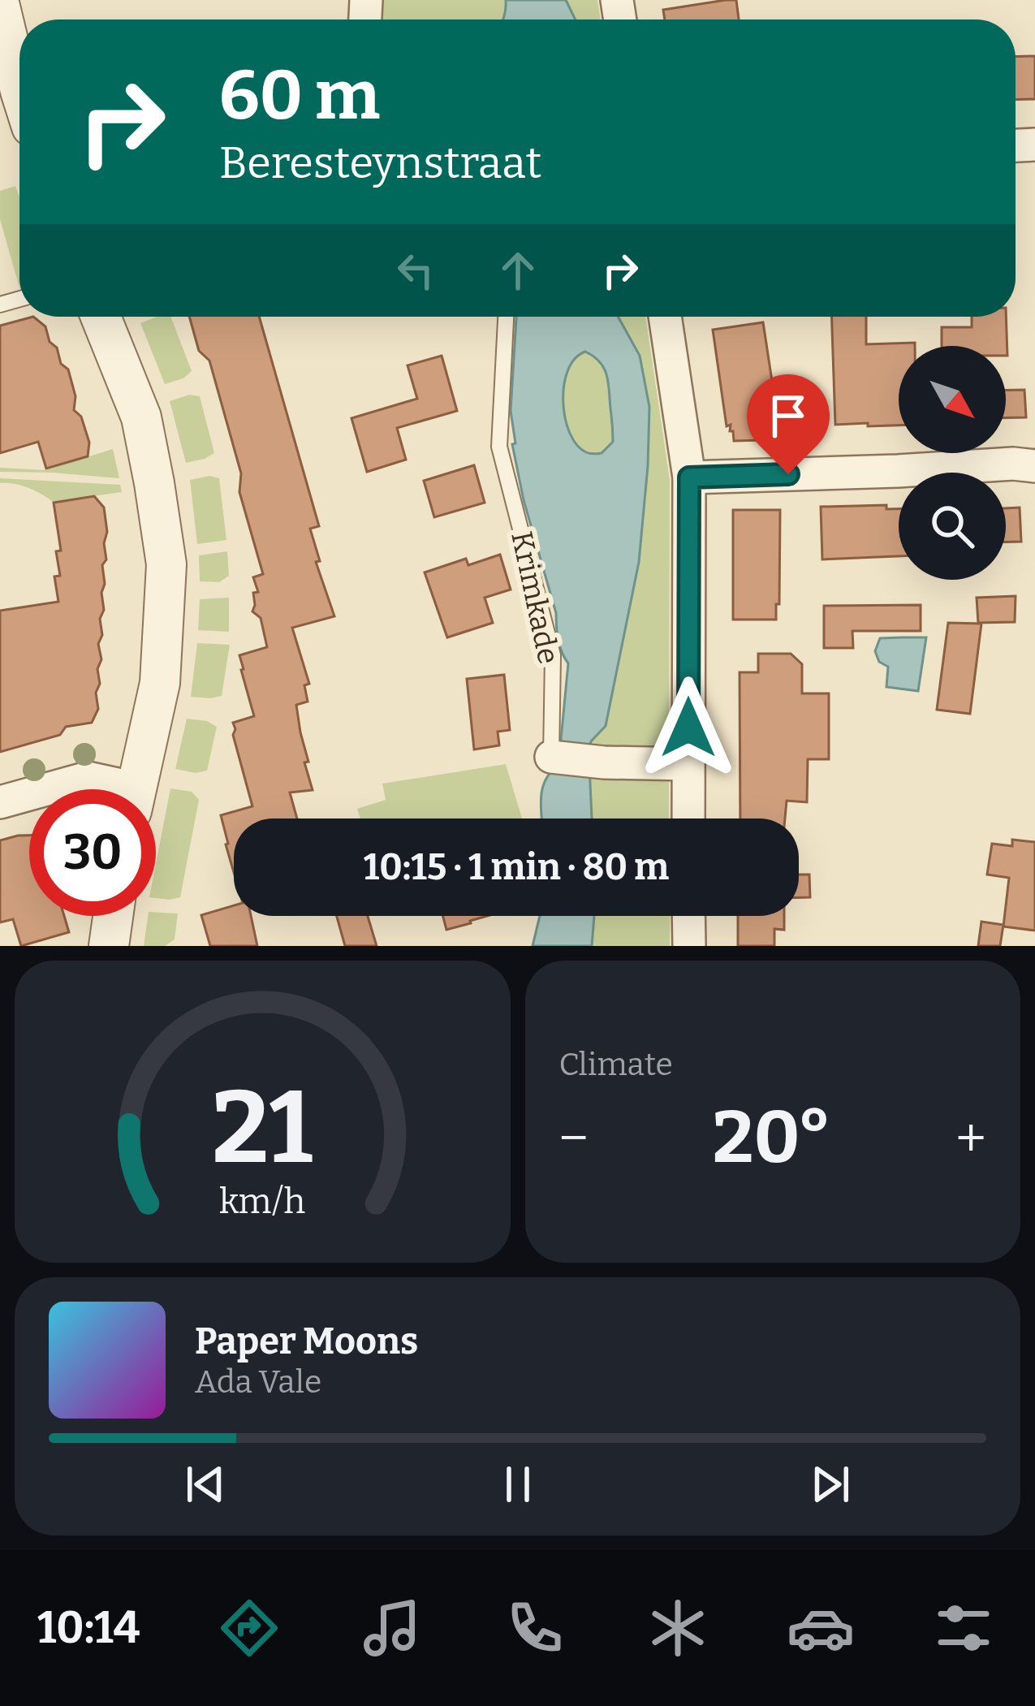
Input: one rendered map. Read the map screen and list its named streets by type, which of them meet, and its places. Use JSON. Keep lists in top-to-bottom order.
{
  "streets": {
    "street": ["Krimkade"]
  },
  "north": "bottom right",
  "page": {
    "turn": ["60 m", "Beresteynstraat"],
    "limit": "30",
    "trip": "10:15 · 1 min · 80 m",
    "tile": "Climate",
    "heat": ["−", "20°", "+"],
    "song": ["Paper Moons", "Ada Vale"],
    "tabs": "10:14",
    "gauge": ["21", "km/h"]
  }
}
